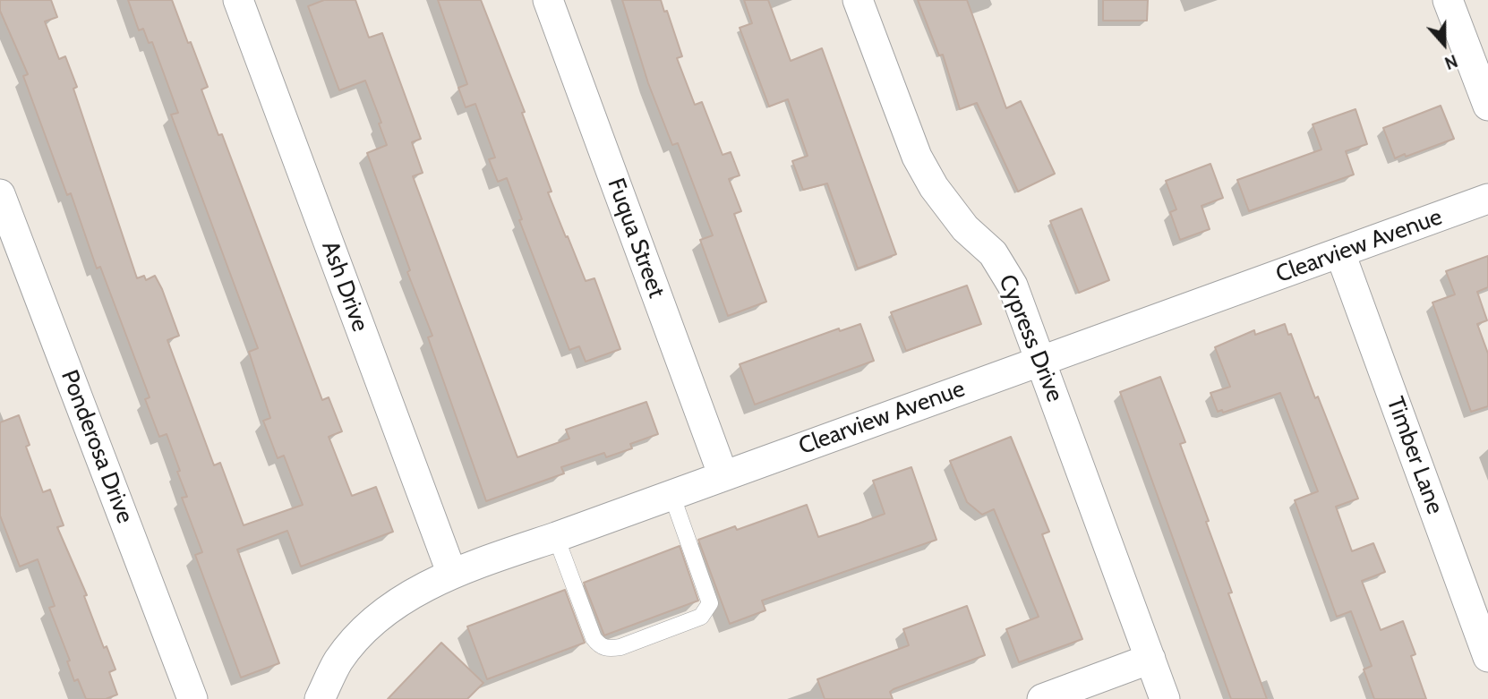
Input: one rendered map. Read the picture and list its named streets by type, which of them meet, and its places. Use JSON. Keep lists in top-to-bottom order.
{
  "streets": {
    "street": [
      "Fuqua Street",
      "Clearview Avenue",
      "Ash Drive",
      "Cypress Drive",
      "Ponderosa Drive",
      "Timber Lane"
    ]
  },
  "crossings": [
    ["Fuqua Street", "Clearview Avenue"],
    ["Clearview Avenue", "Ash Drive"],
    ["Clearview Avenue", "Cypress Drive"],
    ["Clearview Avenue", "Timber Lane"]
  ],
  "north": "bottom"
}
